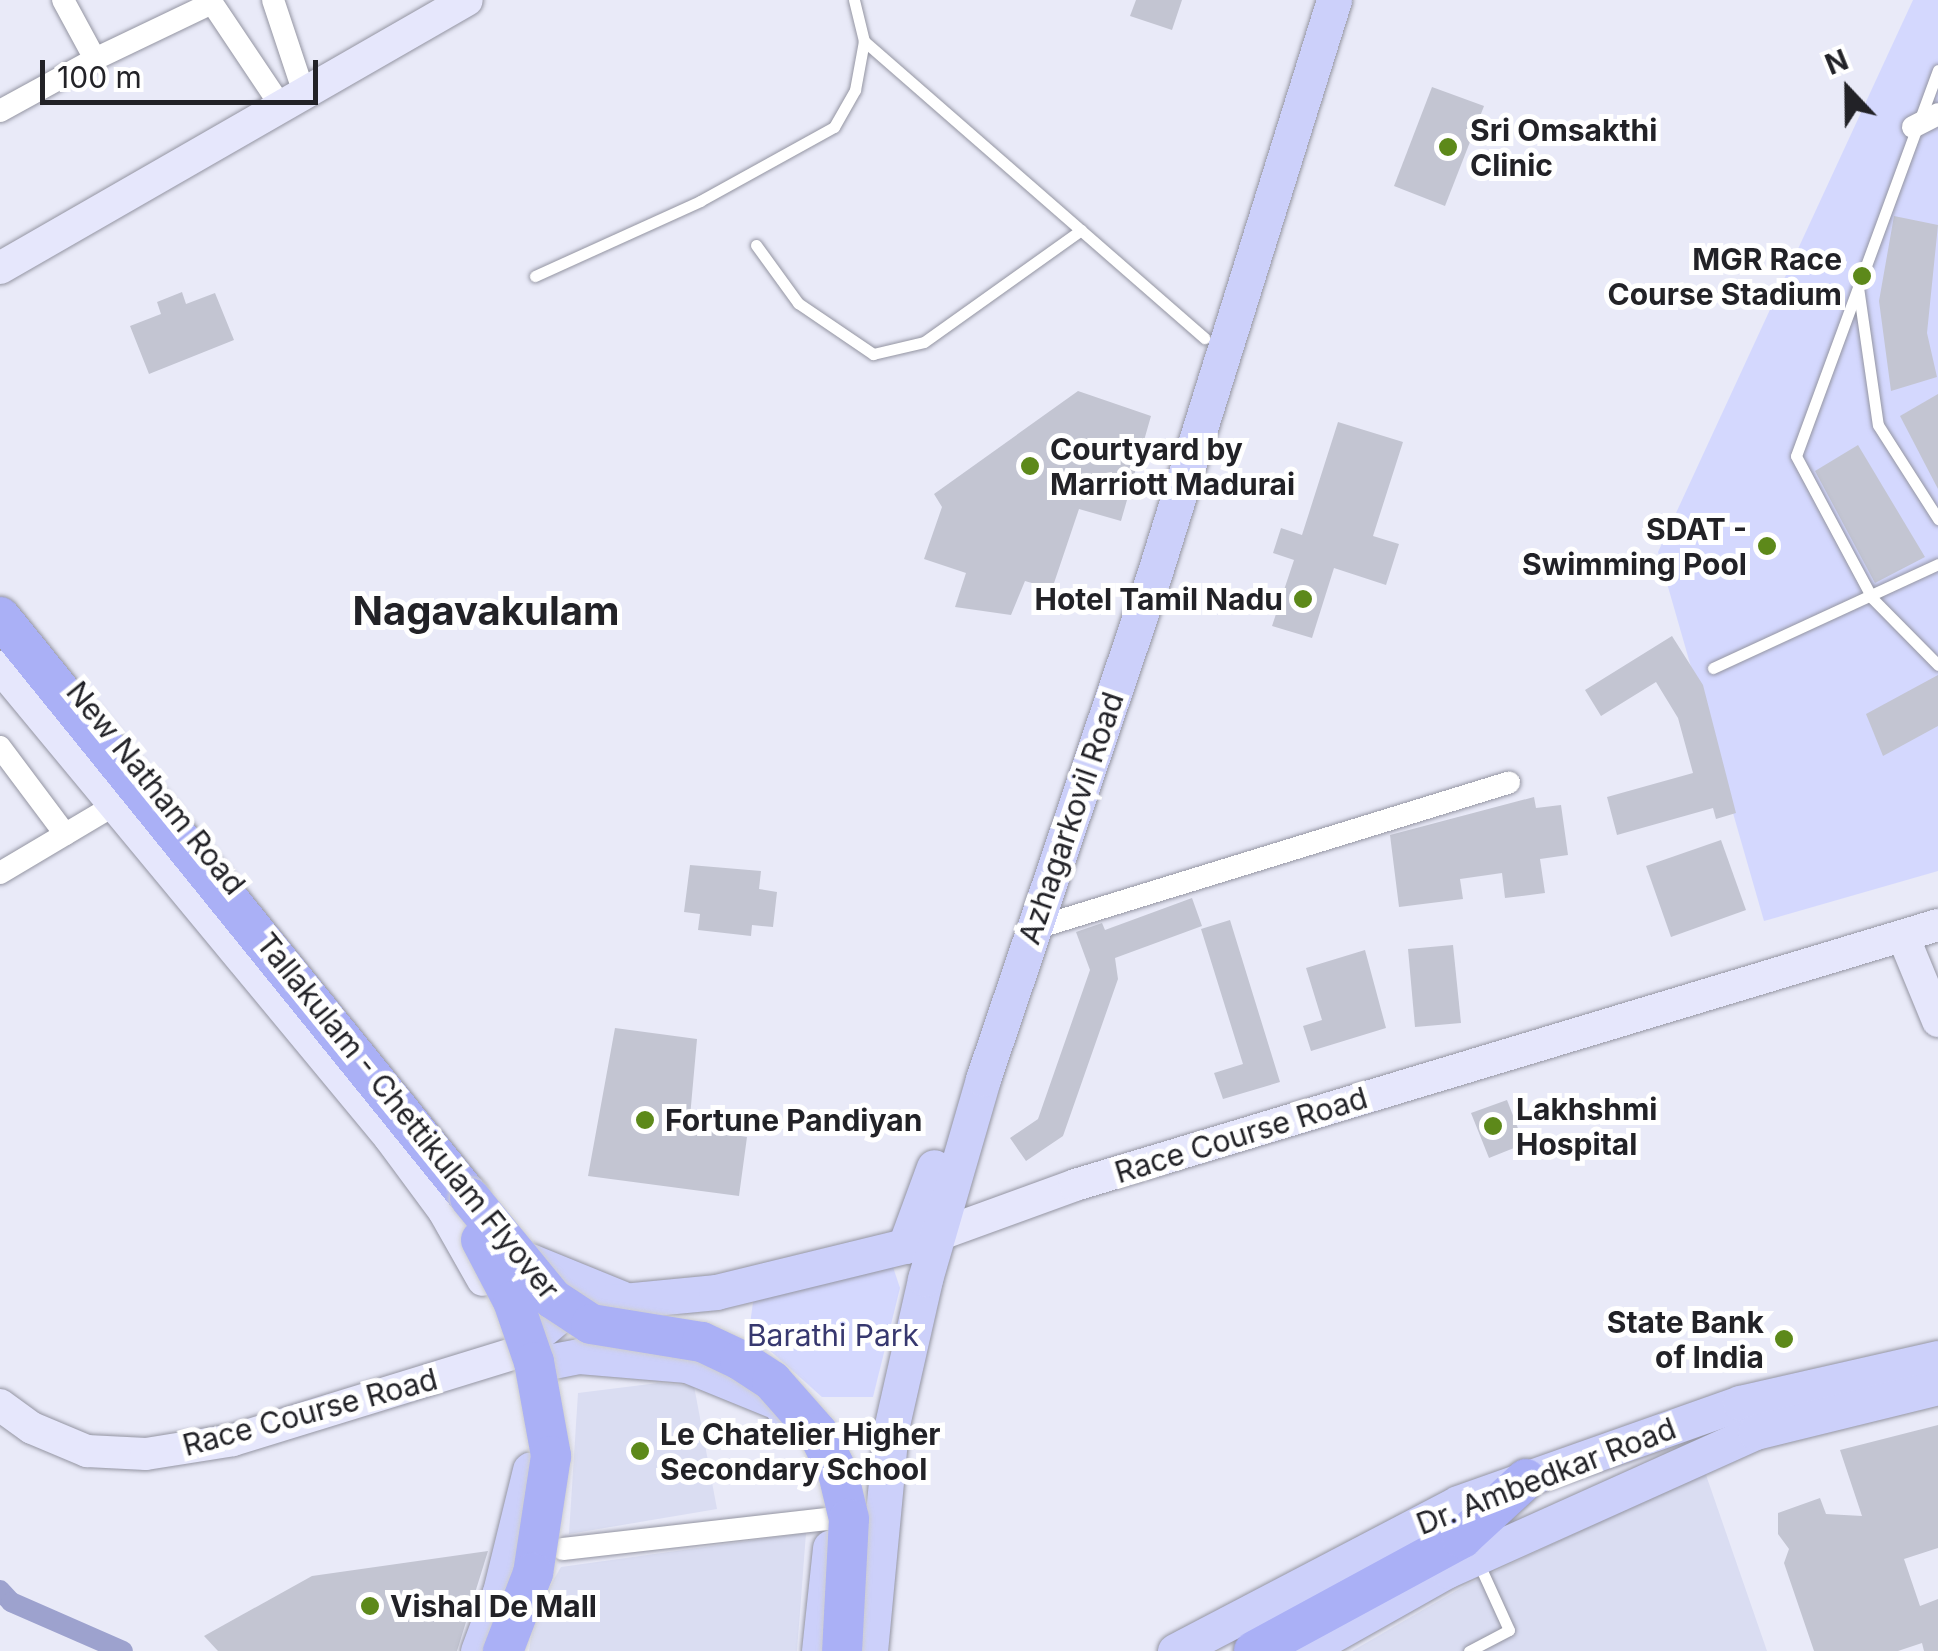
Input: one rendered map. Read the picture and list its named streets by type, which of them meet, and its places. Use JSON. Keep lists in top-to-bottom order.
{
  "streets": {
    "highway": ["Tallakulam - Chettikulam Flyover"],
    "main road": ["Azhagarkovil Road", "Race Course Road", "Dr. Ambedkar Road"],
    "street": ["New Natham Road"]
  },
  "crossings": [
    ["New Natham Road", "Race Course Road"],
    ["Azhagarkovil Road", "Race Course Road"]
  ],
  "districts": ["Nagavakulam"],
  "parks": ["Barathi Park"],
  "places": [
    "Sri Omsakthi Clinic",
    "MGR Race Course Stadium",
    "Courtyard by Marriott Madurai",
    "SDAT - Swimming Pool",
    "Hotel Tamil Nadu",
    "Fortune Pandiyan",
    "Lakhshmi Hospital",
    "State Bank of India",
    "Le Chatelier Higher Secondary School",
    "Vishal De Mall"
  ],
  "scale_bar": "100 m",
  "north": "top"
}
